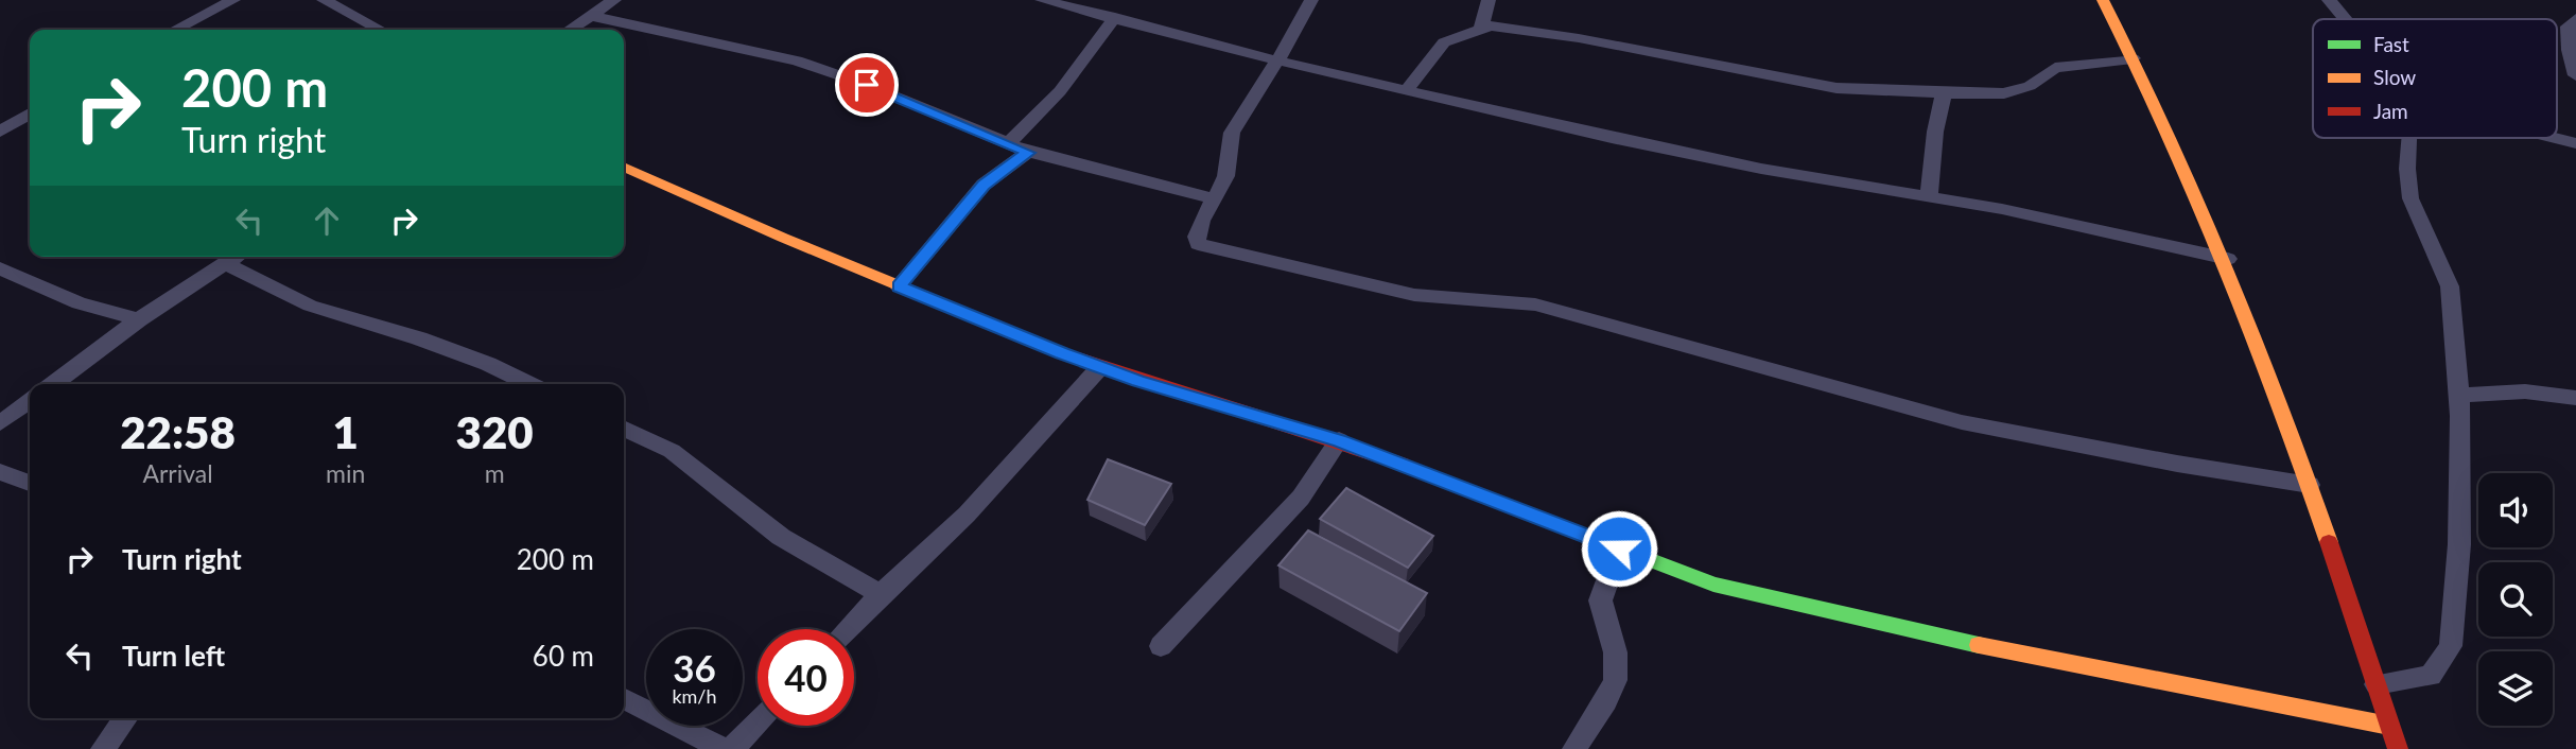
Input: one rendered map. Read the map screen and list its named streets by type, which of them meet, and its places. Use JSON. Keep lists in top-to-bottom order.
{
  "legend": ["Fast", "Slow", "Jam"],
  "page": {
    "turn": ["200 m", "Turn right"],
    "eta": [
      "22:58",
      "Arrival",
      "1",
      "min",
      "320",
      "m"
    ],
    "list": [
      {
        "name": "Turn right",
        "value": "200 m"
      },
      {
        "name": "Turn left",
        "value": "60 m"
      }
    ],
    "speed": "36 km/h",
    "limit": "40"
  }
}
